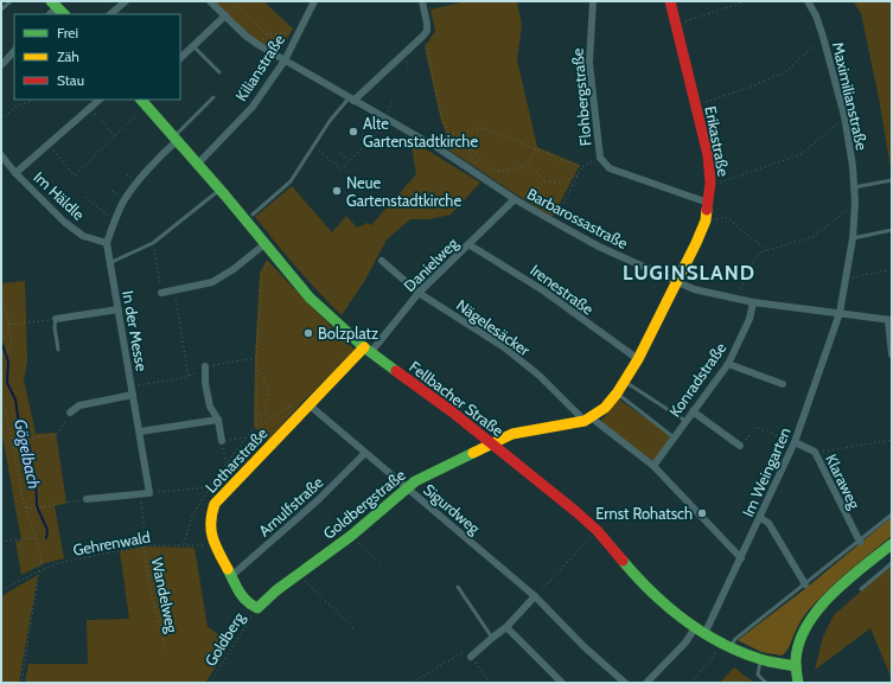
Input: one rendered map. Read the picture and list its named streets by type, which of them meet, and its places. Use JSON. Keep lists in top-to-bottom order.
{
  "streets": {
    "street": [
      "Kilianstraße",
      "Maximilianstraße",
      "Flohbergstraße",
      "Erikastraße",
      "Im Häldle",
      "Barbarossastraße",
      "Danielweg",
      "Irenestraße",
      "Nägelesäcker",
      "In der Messe",
      "Konradstraße",
      "Fellbacher Straße",
      "Lotharstraße",
      "Im Weingarten",
      "Klaraweg",
      "Goldbergstraße",
      "Arnulfstraße",
      "Sigurdweg"
    ],
    "path": ["Gehrenwald", "Wandelweg", "Goldberg"]
  },
  "crossings": [
    ["Kilianstraße", "Barbarossastraße"],
    ["Kilianstraße", "Fellbacher Straße"],
    ["Maximilianstraße", "Barbarossastraße"],
    ["Maximilianstraße", "Im Weingarten"],
    ["Flohbergstraße", "Erikastraße"],
    ["Erikastraße", "Barbarossastraße"],
    ["Erikastraße", "Goldbergstraße"],
    ["Im Häldle", "In der Messe"],
    ["Barbarossastraße", "Danielweg"],
    ["Barbarossastraße", "Konradstraße"],
    ["Barbarossastraße", "Im Weingarten"],
    ["Barbarossastraße", "Goldbergstraße"],
    ["Danielweg", "Irenestraße"],
    ["Danielweg", "Nägelesäcker"],
    ["Danielweg", "Fellbacher Straße"],
    ["Danielweg", "Lotharstraße"],
    ["Irenestraße", "Goldbergstraße"],
    ["Nägelesäcker", "Konradstraße"],
    ["Nägelesäcker", "Im Weingarten"],
    ["Nägelesäcker", "Goldbergstraße"],
    ["In der Messe", "Fellbacher Straße"],
    ["Fellbacher Straße", "Lotharstraße"],
    ["Fellbacher Straße", "Im Weingarten"],
    ["Fellbacher Straße", "Goldbergstraße"],
    ["Lotharstraße", "Goldbergstraße"],
    ["Lotharstraße", "Arnulfstraße"],
    ["Lotharstraße", "Sigurdweg"],
    ["Lotharstraße", "Gehrenwald"],
    ["Lotharstraße", "Goldberg"],
    ["Im Weingarten", "Klaraweg"],
    ["Goldbergstraße", "Sigurdweg"],
    ["Goldbergstraße", "Goldberg"],
    ["Arnulfstraße", "Sigurdweg"],
    ["Gehrenwald", "Wandelweg"]
  ],
  "districts": ["LUGINSLAND"],
  "water": ["Gögelbach"],
  "places": [
    "Alte Gartenstadtkirche",
    "Neue Gartenstadtkirche",
    "Bolzplatz",
    "Ernst Rohatsch"
  ],
  "legend": ["Frei", "Zäh", "Stau"]
}
